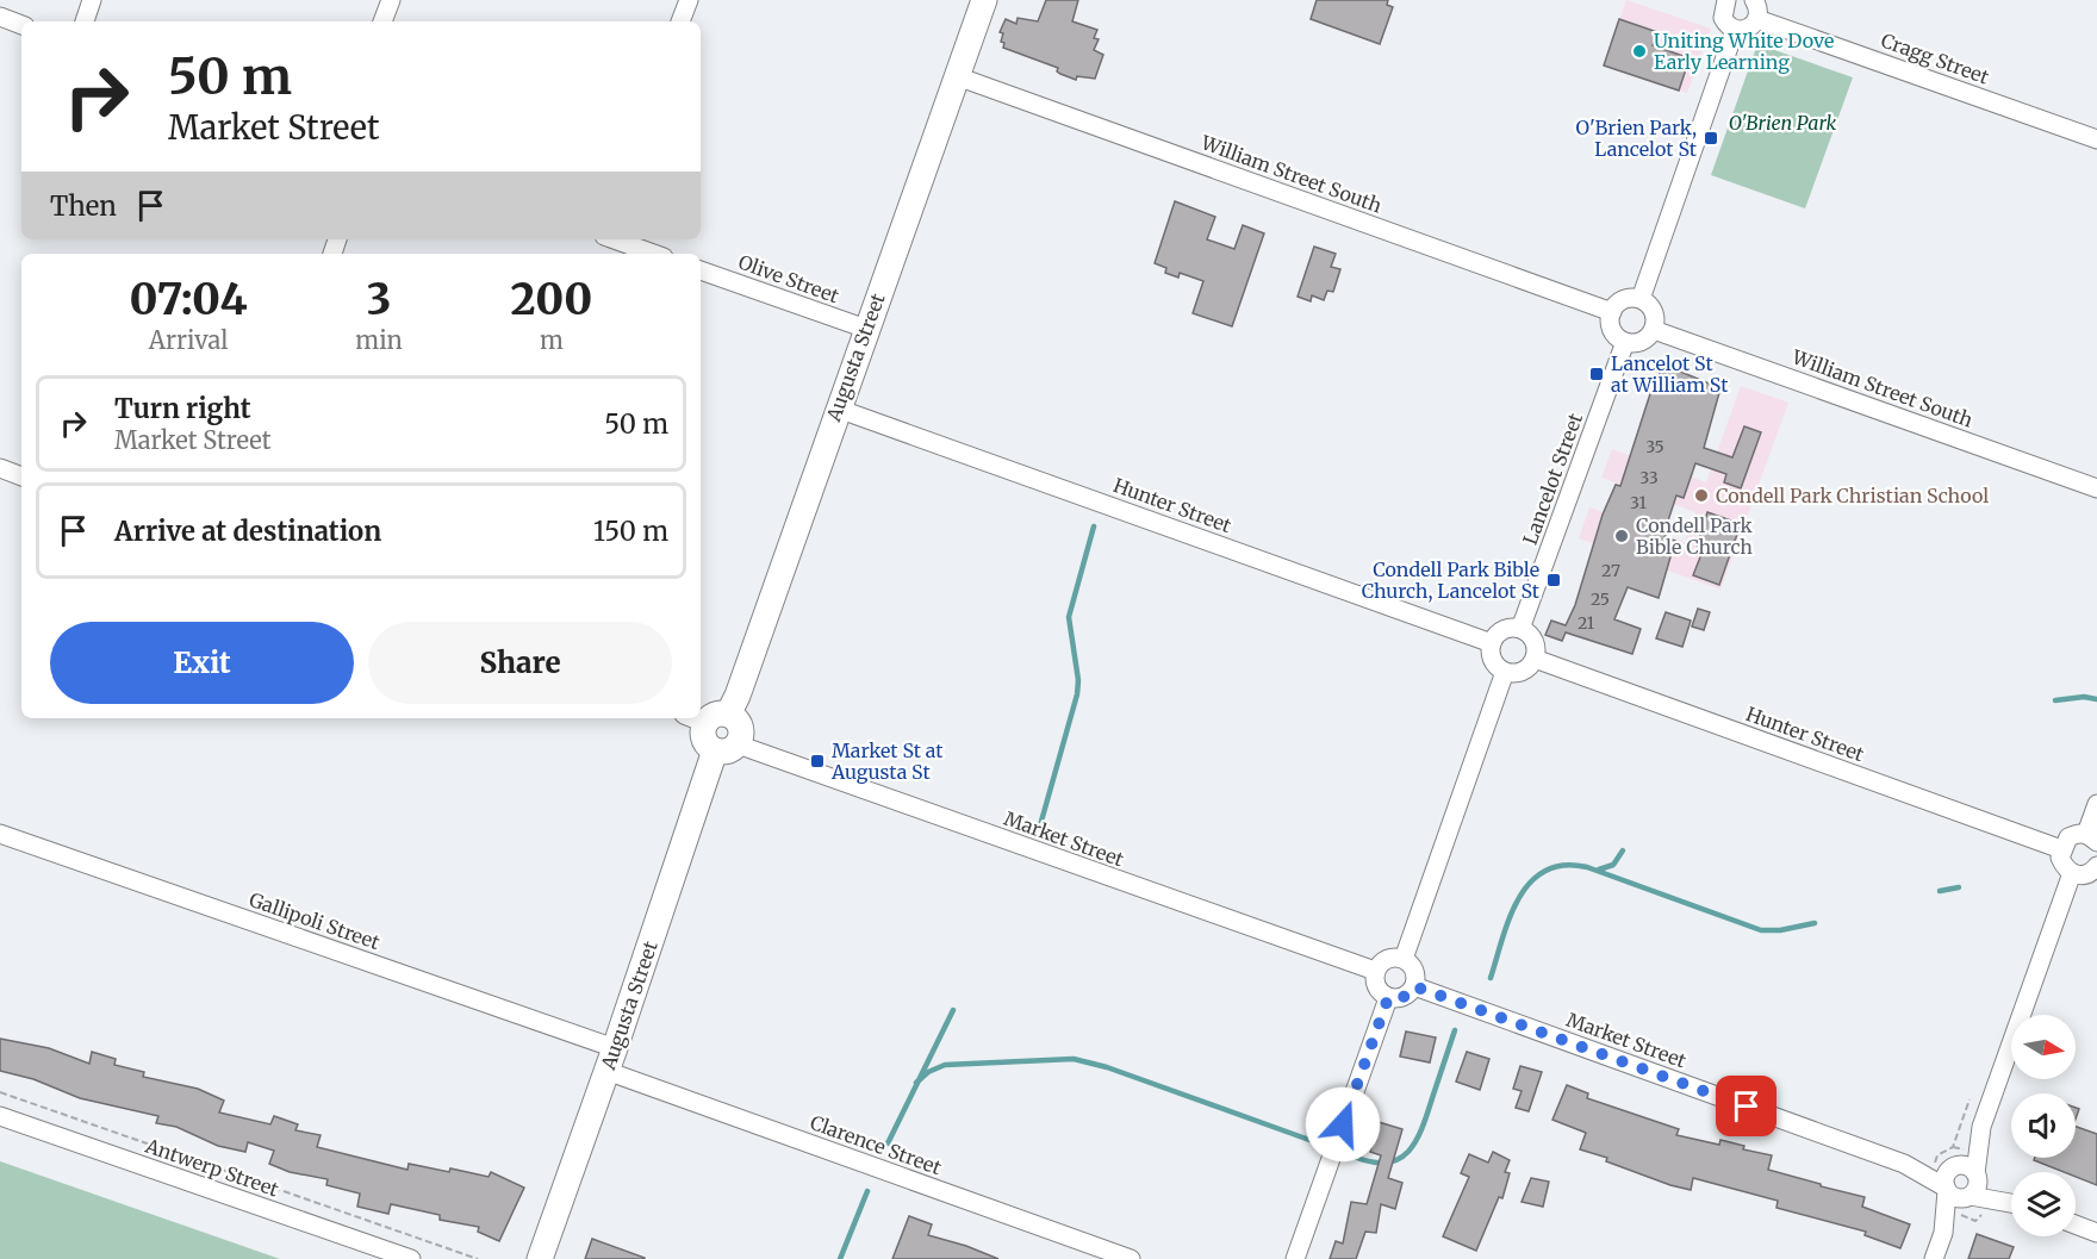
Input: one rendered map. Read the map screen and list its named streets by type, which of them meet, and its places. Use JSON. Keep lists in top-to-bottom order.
{
  "streets": {
    "street": [
      "Cragg Street",
      "William Street South",
      "Olive Street",
      "Augusta Street",
      "Lancelot Street",
      "Hunter Street",
      "Market Street",
      "Gallipoli Street",
      "Clarence Street",
      "Antwerp Street"
    ]
  },
  "crossings": [
    ["William Street South", "Augusta Street"],
    ["William Street South", "Lancelot Street"],
    ["Olive Street", "Augusta Street"],
    ["Augusta Street", "Hunter Street"],
    ["Augusta Street", "Market Street"],
    ["Augusta Street", "Gallipoli Street"],
    ["Augusta Street", "Clarence Street"],
    ["Lancelot Street", "Hunter Street"],
    ["Gallipoli Street", "Clarence Street"]
  ],
  "parks": ["O'Brien Park"],
  "places": {
    "other": ["Uniting White Dove Early Learning", "Condell Park Christian School", "Condell Park Bible Church"],
    "transit": [
      "O'Brien Park, Lancelot St",
      "Lancelot St at William St",
      "Condell Park Bible Church, Lancelot St",
      "Market St at Augusta St"
    ]
  },
  "house_numbers": [
    "35",
    "33",
    "31",
    "27",
    "25",
    "21"
  ],
  "north": "right",
  "page": {
    "turn": ["50 m", "Market Street"],
    "then": "Then",
    "eta": [
      "07:04",
      "Arrival",
      "3",
      "min",
      "200",
      "m"
    ],
    "list": [
      {
        "name": "Turn right",
        "note": "Market Street",
        "value": "50 m"
      },
      {
        "name": "Arrive at destination",
        "value": "150 m"
      }
    ],
    "buttons": ["Exit", "Share"]
  }
}
